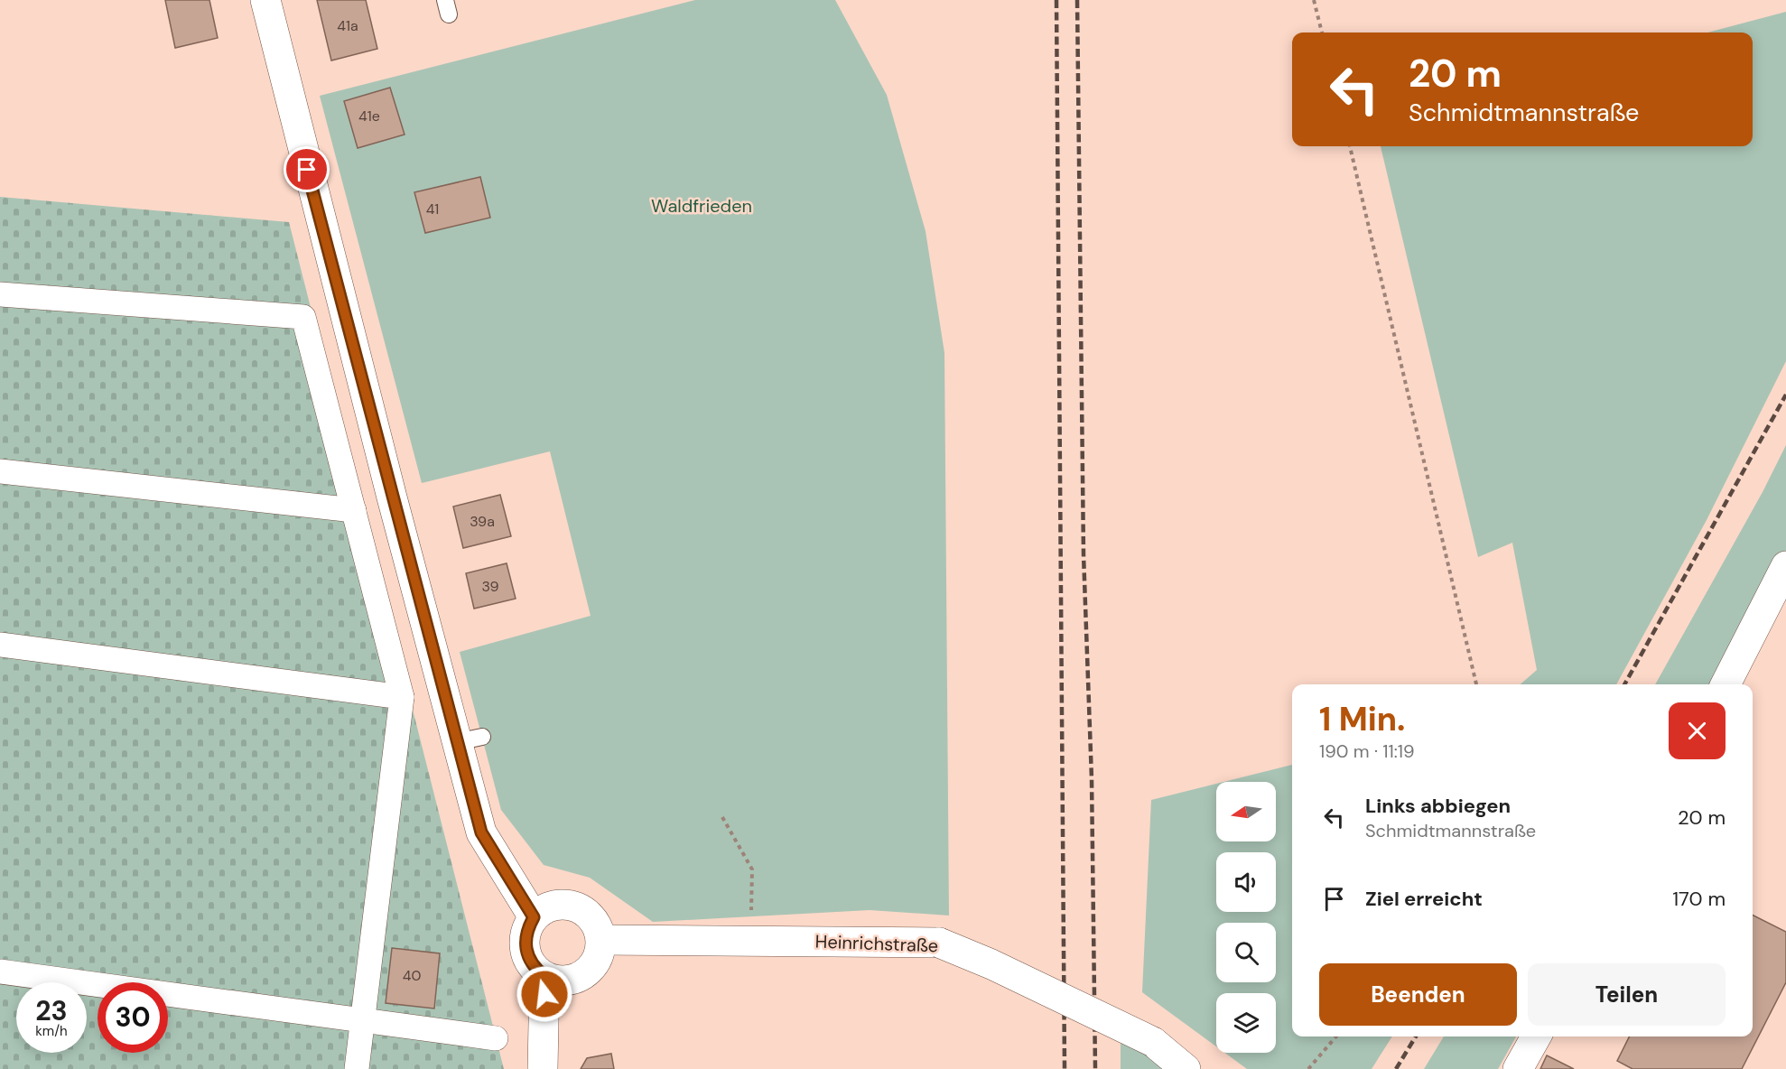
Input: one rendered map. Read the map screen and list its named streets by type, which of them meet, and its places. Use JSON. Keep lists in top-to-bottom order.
{
  "streets": {
    "street": ["Heinrichstraße"]
  },
  "parks": ["Waldfrieden"],
  "house_numbers": [
    "41a",
    "41e",
    "41",
    "39a",
    "39",
    "40"
  ],
  "north": "left",
  "page": {
    "turn": ["20 m", "Schmidtmannstraße"],
    "heading": ["1 Min.", "190 m · 11:19"],
    "list": [
      {
        "name": "Links abbiegen",
        "note": "Schmidtmannstraße",
        "value": "20 m"
      },
      {
        "name": "Ziel erreicht",
        "value": "170 m"
      }
    ],
    "buttons": ["Beenden", "Teilen"],
    "speed": "23 km/h",
    "limit": "30"
  }
}
